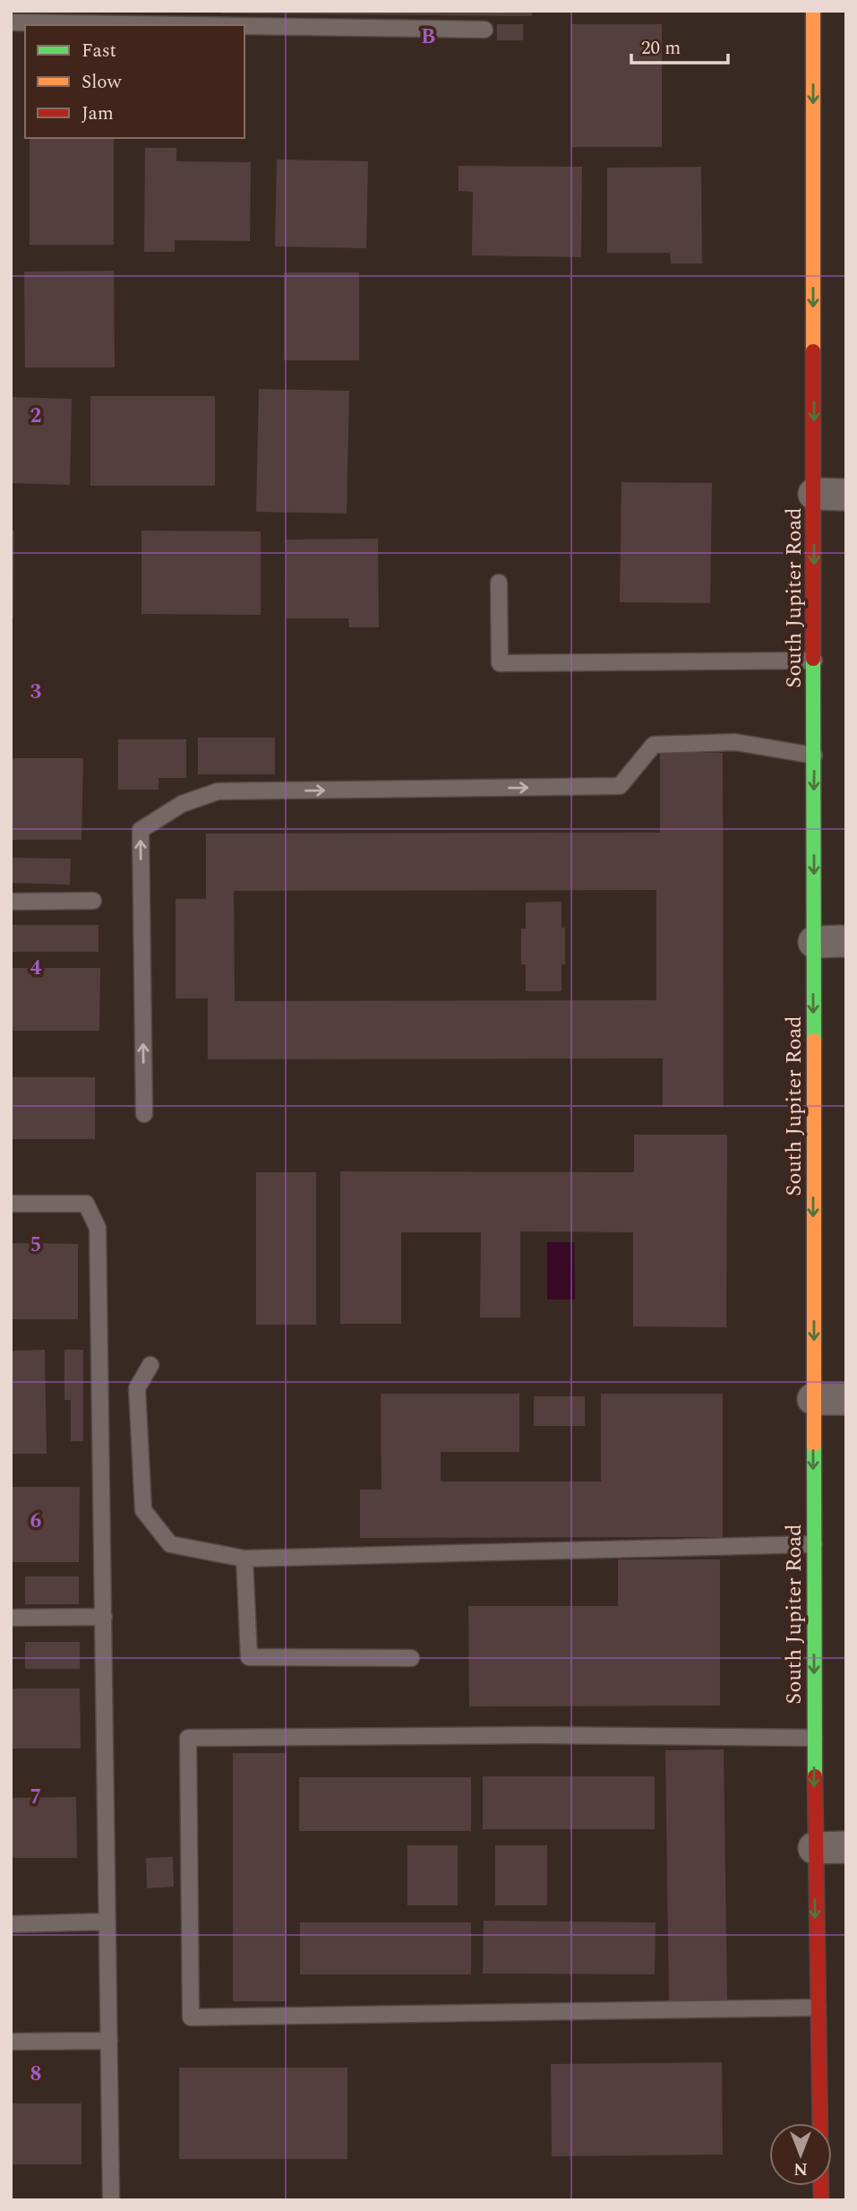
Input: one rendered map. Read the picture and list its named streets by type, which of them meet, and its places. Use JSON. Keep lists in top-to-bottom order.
{
  "streets": {
    "main road": ["South Jupiter Road"]
  },
  "one_way": ["South Jupiter Road"],
  "legend": ["Fast", "Slow", "Jam"],
  "scale_bar": "20 m",
  "north": "bottom",
  "grid": {
    "columns": ["B"],
    "rows": [
      "2",
      "3",
      "4",
      "5",
      "6",
      "7",
      "8"
    ]
  }
}
